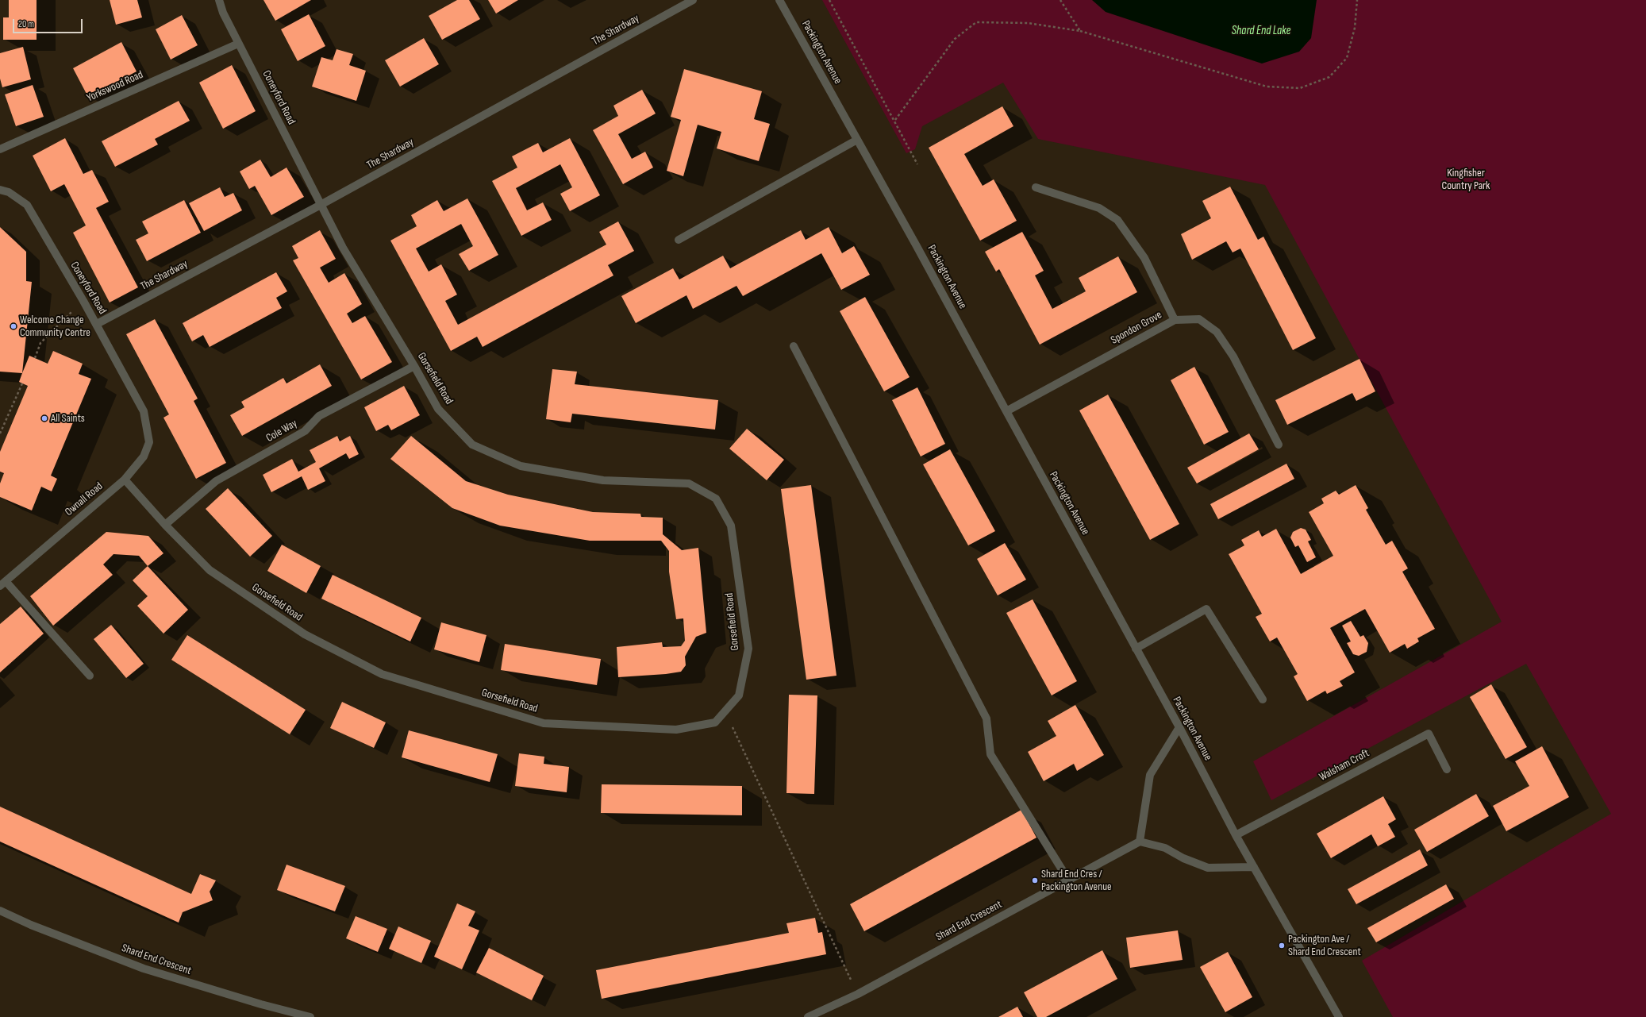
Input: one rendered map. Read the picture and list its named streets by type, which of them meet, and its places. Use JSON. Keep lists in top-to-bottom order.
{
  "streets": {
    "street": [
      "The Shardway",
      "Packington Avenue",
      "Yorkswood Road",
      "Coneyford Road",
      "Spondon Grove",
      "Gorsefield Road",
      "Cole Way",
      "Ownall Road",
      "Walsham Croft",
      "Shard End Crescent"
    ]
  },
  "crossings": [
    ["The Shardway", "Coneyford Road"],
    ["The Shardway", "Gorsefield Road"],
    ["Packington Avenue", "Spondon Grove"],
    ["Packington Avenue", "Walsham Croft"],
    ["Yorkswood Road", "Coneyford Road"],
    ["Coneyford Road", "Gorsefield Road"],
    ["Coneyford Road", "Ownall Road"],
    ["Gorsefield Road", "Cole Way"],
    ["Gorsefield Road", "Ownall Road"]
  ],
  "water": ["Shard End Lake"],
  "parks": ["Kingfisher Country Park"],
  "places": [
    "Welcome Change Community Centre",
    "All Saints",
    "Shard End Cres / Packington Avenue",
    "Packington Ave / Shard End Crescent"
  ],
  "scale_bar": "20 m"
}
